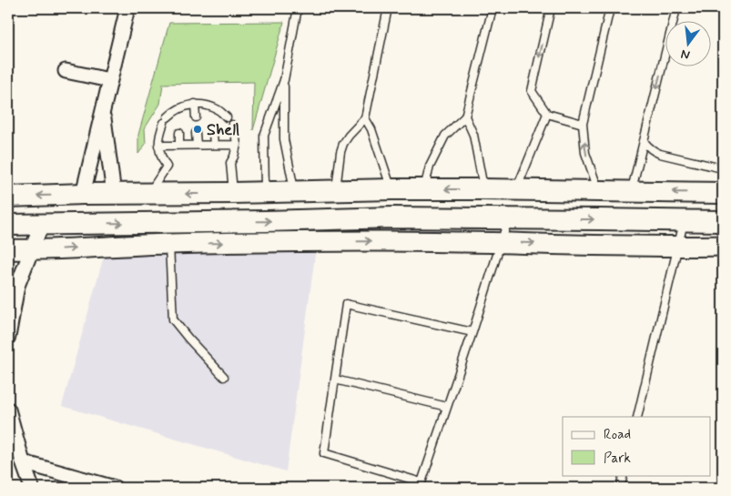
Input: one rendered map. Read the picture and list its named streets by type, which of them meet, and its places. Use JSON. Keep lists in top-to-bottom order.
{
  "places": ["Shell"],
  "legend": ["Road", "Park"],
  "north": "bottom"
}
